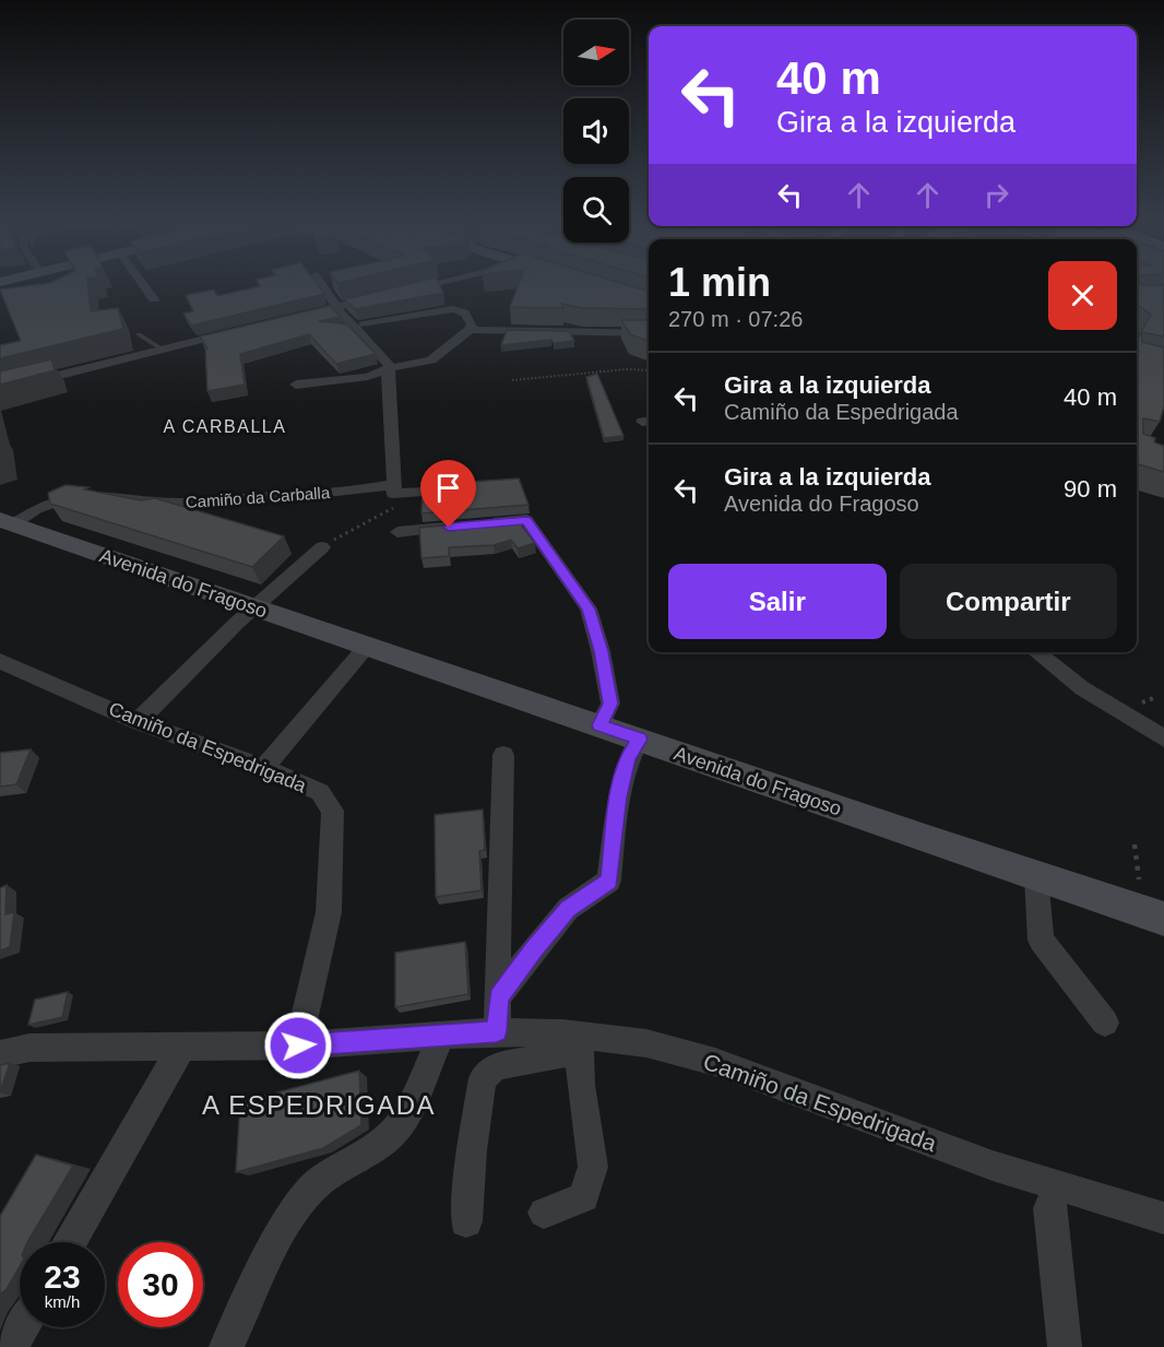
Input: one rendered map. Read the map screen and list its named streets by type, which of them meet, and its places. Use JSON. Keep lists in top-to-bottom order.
{
  "streets": {
    "main road": ["Avenida do Fragoso"],
    "street": ["Camiño da Carballa", "Camiño da Espedrigada"]
  },
  "crossings": [
    ["Camiño da Carballa", "Avenida do Fragoso"]
  ],
  "districts": ["A CARBALLA", "A ESPEDRIGADA"],
  "north": "right",
  "page": {
    "turn": ["40 m", "Gira a la izquierda"],
    "heading": ["1 min", "270 m · 07:26"],
    "list": [
      {
        "name": "Gira a la izquierda",
        "note": "Camiño da Espedrigada",
        "value": "40 m"
      },
      {
        "name": "Gira a la izquierda",
        "note": "Avenida do Fragoso",
        "value": "90 m"
      }
    ],
    "buttons": ["Salir", "Compartir"],
    "speed": "23 km/h",
    "limit": "30"
  }
}
